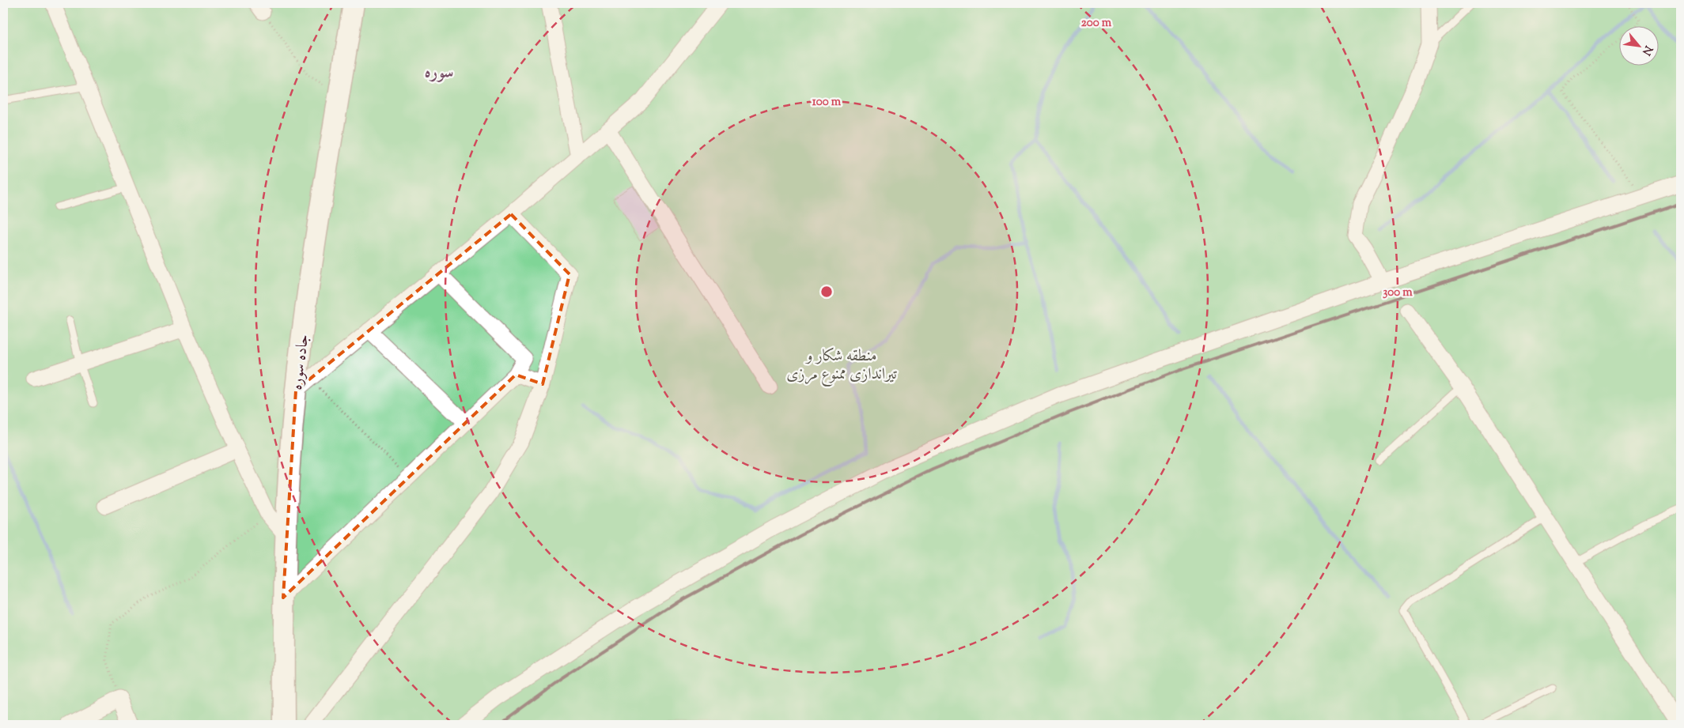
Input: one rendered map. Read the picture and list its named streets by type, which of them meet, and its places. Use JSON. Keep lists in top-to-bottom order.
{
  "streets": {
    "main road": ["جاده سوره"]
  },
  "districts": ["سوره"],
  "parks": ["منطقه شکار و تیراندازی ممنوع مرزی"],
  "north": "bottom right",
  "rings": ["200 m", "100 m", "300 m"]
}
